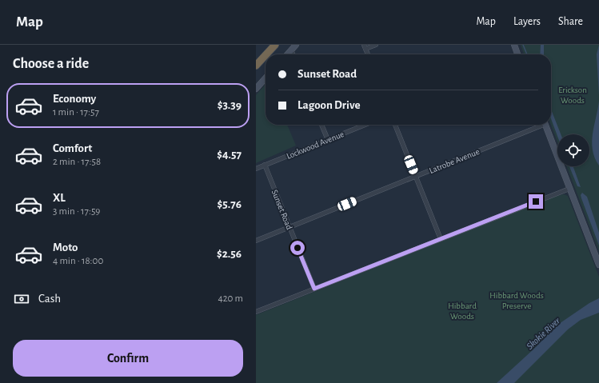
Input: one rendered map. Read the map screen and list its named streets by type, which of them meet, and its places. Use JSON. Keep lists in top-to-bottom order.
{
  "streets": {
    "street": ["Lockwood Avenue", "Latrobe Avenue", "Sunset Road"]
  },
  "crossings": [
    ["Lockwood Avenue", "Sunset Road"],
    ["Latrobe Avenue", "Sunset Road"]
  ],
  "water": ["Skokie River"],
  "parks": ["Erickson Woods", "Hibbard Woods Preserve", "Hibbard Woods"],
  "page": {
    "header": "Map",
    "nav": ["Map", "Layers", "Share"],
    "heading": "Choose a ride",
    "banner": ["Sunset Road", "Lagoon Drive"],
    "list": [
      {
        "name": "Economy",
        "note": "1 min · 17:57",
        "value": "$3.39"
      },
      {
        "name": "Comfort",
        "note": "2 min · 17:58",
        "value": "$4.57"
      },
      {
        "name": "XL",
        "note": "3 min · 17:59",
        "value": "$5.76"
      },
      {
        "name": "Moto",
        "note": "4 min · 18:00",
        "value": "$2.56"
      }
    ],
    "pay": ["Cash", "420 m"],
    "buttons": "Confirm"
  }
}
